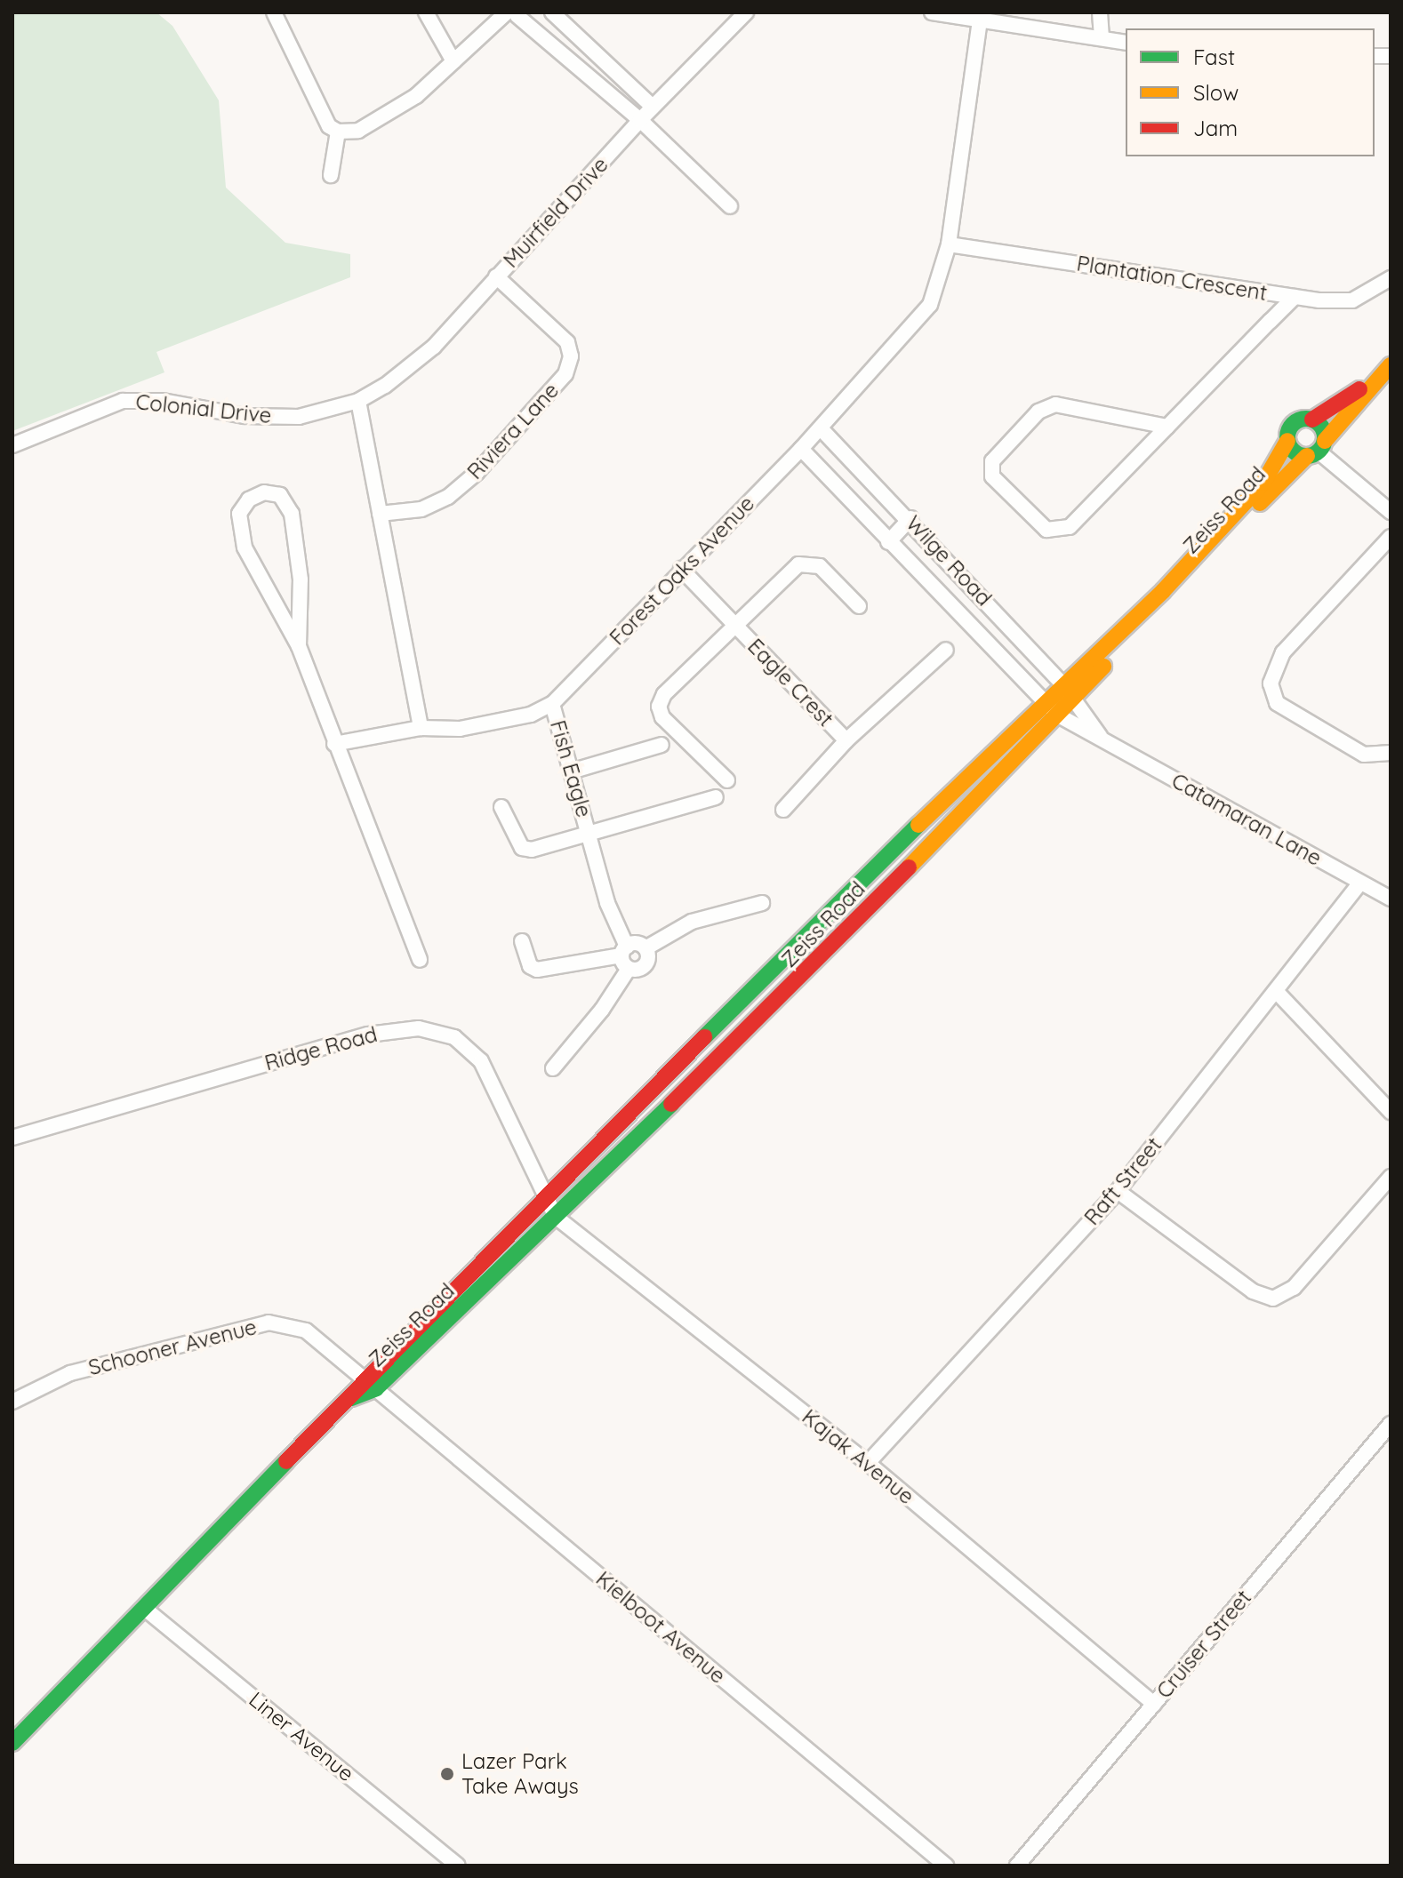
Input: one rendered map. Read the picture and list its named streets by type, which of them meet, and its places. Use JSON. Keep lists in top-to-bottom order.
{
  "streets": {
    "street": [
      "Muirfield Drive",
      "Plantation Crescent",
      "Colonial Drive",
      "Riviera Lane",
      "Zeiss Road",
      "Wilge Road",
      "Forest Oaks Avenue",
      "Eagle Crest",
      "Fish Eagle",
      "Catamaran Lane",
      "Ridge Road",
      "Raft Street",
      "Schooner Avenue",
      "Kajak Avenue",
      "Kielboot Avenue",
      "Cruiser Street",
      "Liner Avenue"
    ]
  },
  "crossings": [
    ["Muirfield Drive", "Colonial Drive"],
    ["Muirfield Drive", "Riviera Lane"],
    ["Plantation Crescent", "Forest Oaks Avenue"],
    ["Zeiss Road", "Wilge Road"],
    ["Zeiss Road", "Catamaran Lane"],
    ["Zeiss Road", "Ridge Road"],
    ["Zeiss Road", "Schooner Avenue"],
    ["Zeiss Road", "Kajak Avenue"],
    ["Zeiss Road", "Kielboot Avenue"],
    ["Zeiss Road", "Liner Avenue"],
    ["Wilge Road", "Forest Oaks Avenue"],
    ["Wilge Road", "Catamaran Lane"],
    ["Forest Oaks Avenue", "Eagle Crest"],
    ["Forest Oaks Avenue", "Fish Eagle"],
    ["Catamaran Lane", "Raft Street"],
    ["Ridge Road", "Kajak Avenue"],
    ["Raft Street", "Kajak Avenue"],
    ["Schooner Avenue", "Kielboot Avenue"],
    ["Kajak Avenue", "Cruiser Street"]
  ],
  "places": ["Lazer Park Take Aways"],
  "legend": ["Fast", "Slow", "Jam"]
}
